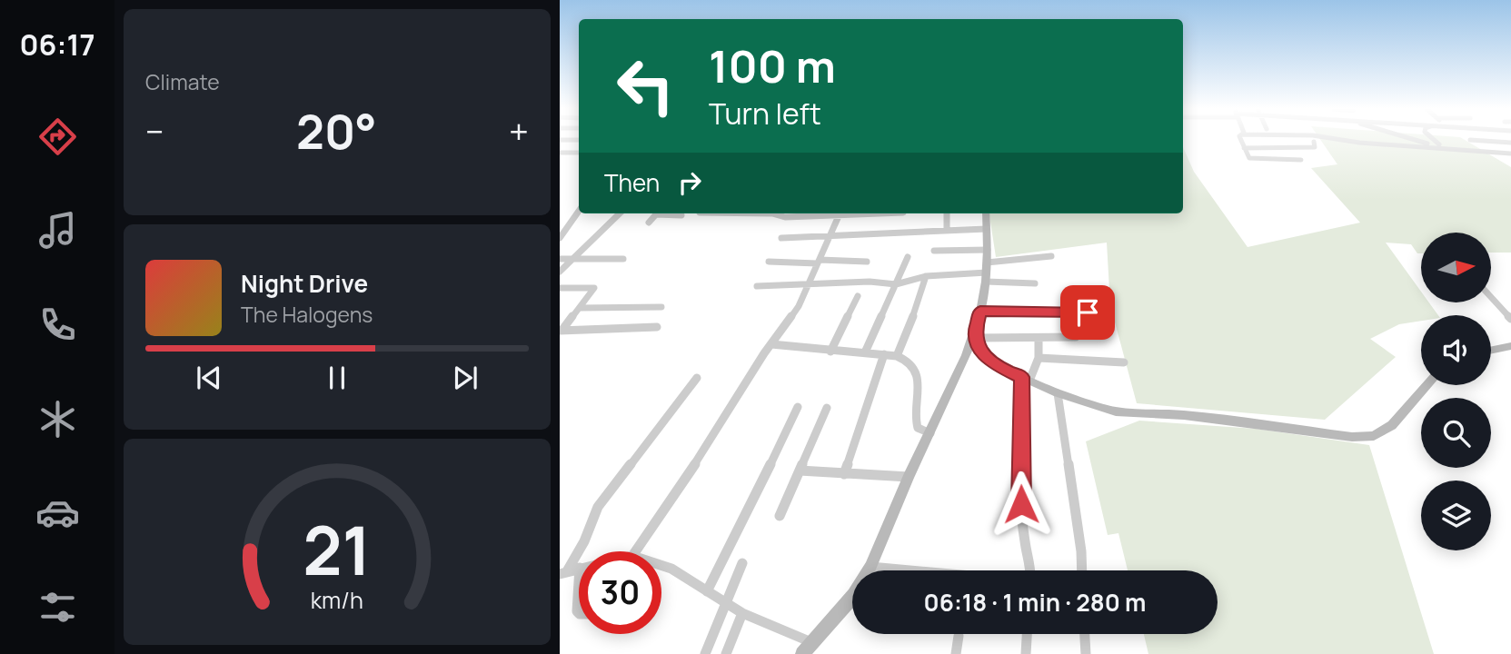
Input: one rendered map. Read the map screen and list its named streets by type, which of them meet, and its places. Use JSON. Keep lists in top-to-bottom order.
{
  "north": "right",
  "page": {
    "tabs": "06:17",
    "tile": "Climate",
    "turn": ["100 m", "Turn left"],
    "heat": ["−", "20°", "+"],
    "then": "Then",
    "song": ["Night Drive", "The Halogens"],
    "limit": "30",
    "trip": "06:18 · 1 min · 280 m",
    "gauge": ["21", "km/h"]
  }
}
